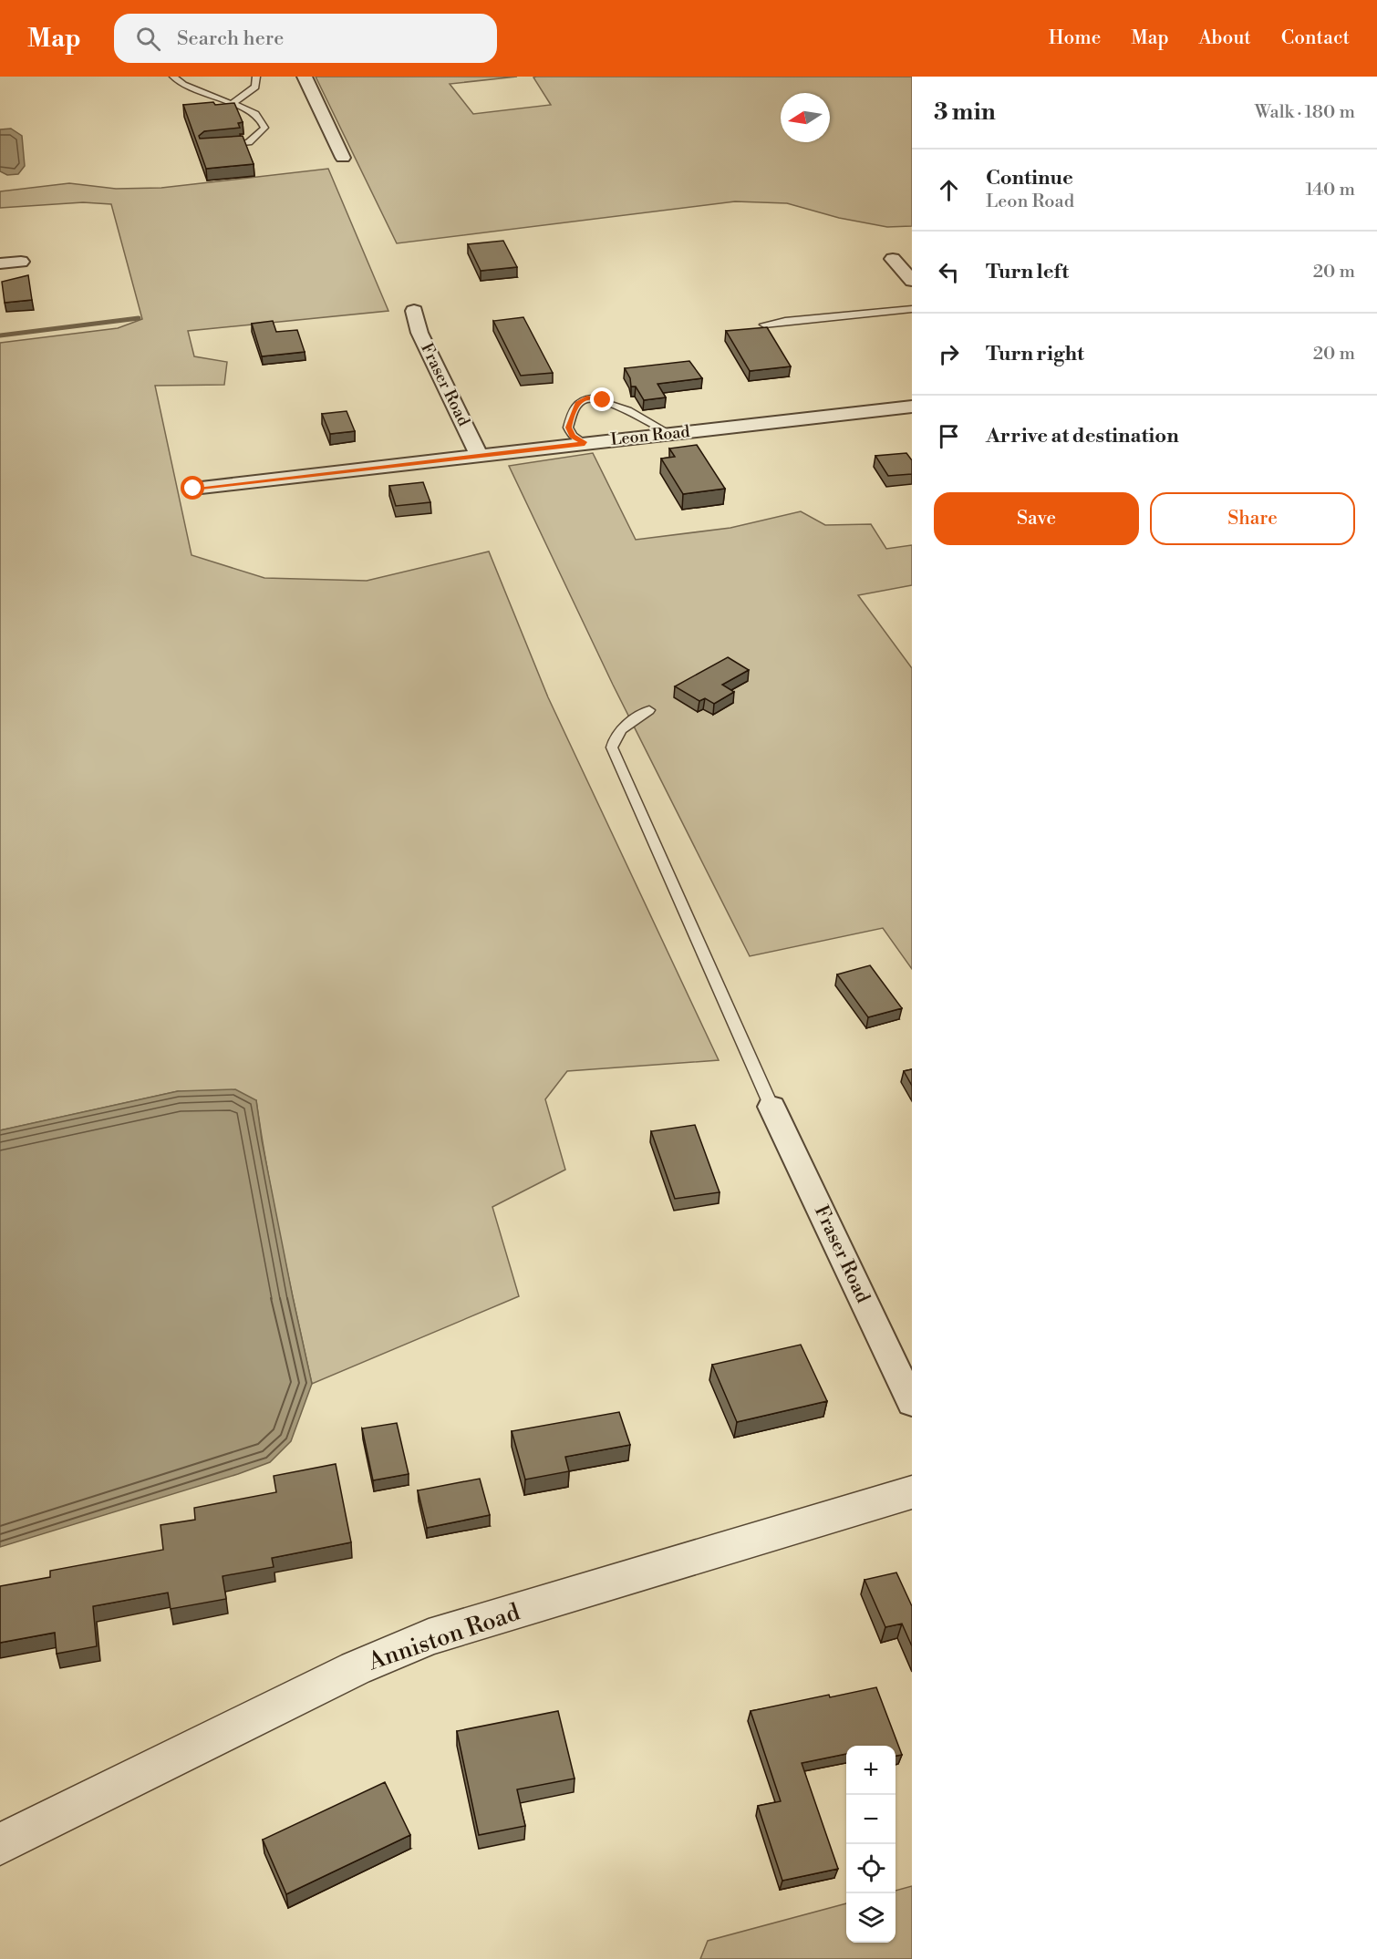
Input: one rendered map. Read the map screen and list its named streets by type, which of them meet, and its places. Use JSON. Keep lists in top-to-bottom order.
{
  "streets": {
    "street": ["Fraser Road", "Leon Road", "Anniston Road"]
  },
  "crossings": [
    ["Fraser Road", "Leon Road"]
  ],
  "north": "left",
  "page": {
    "header": "Map",
    "search": "Search here",
    "nav": [
      "Home",
      "Map",
      "About",
      "Contact"
    ],
    "heading": ["3 min", "Walk · 180 m"],
    "list": [
      ["Continue", "Leon Road", "140 m"],
      ["Turn left", "20 m"],
      ["Turn right", "20 m"],
      "Arrive at destination"
    ],
    "buttons": ["Save", "Share"],
    "map_buttons": ["+", "−"]
  }
}
